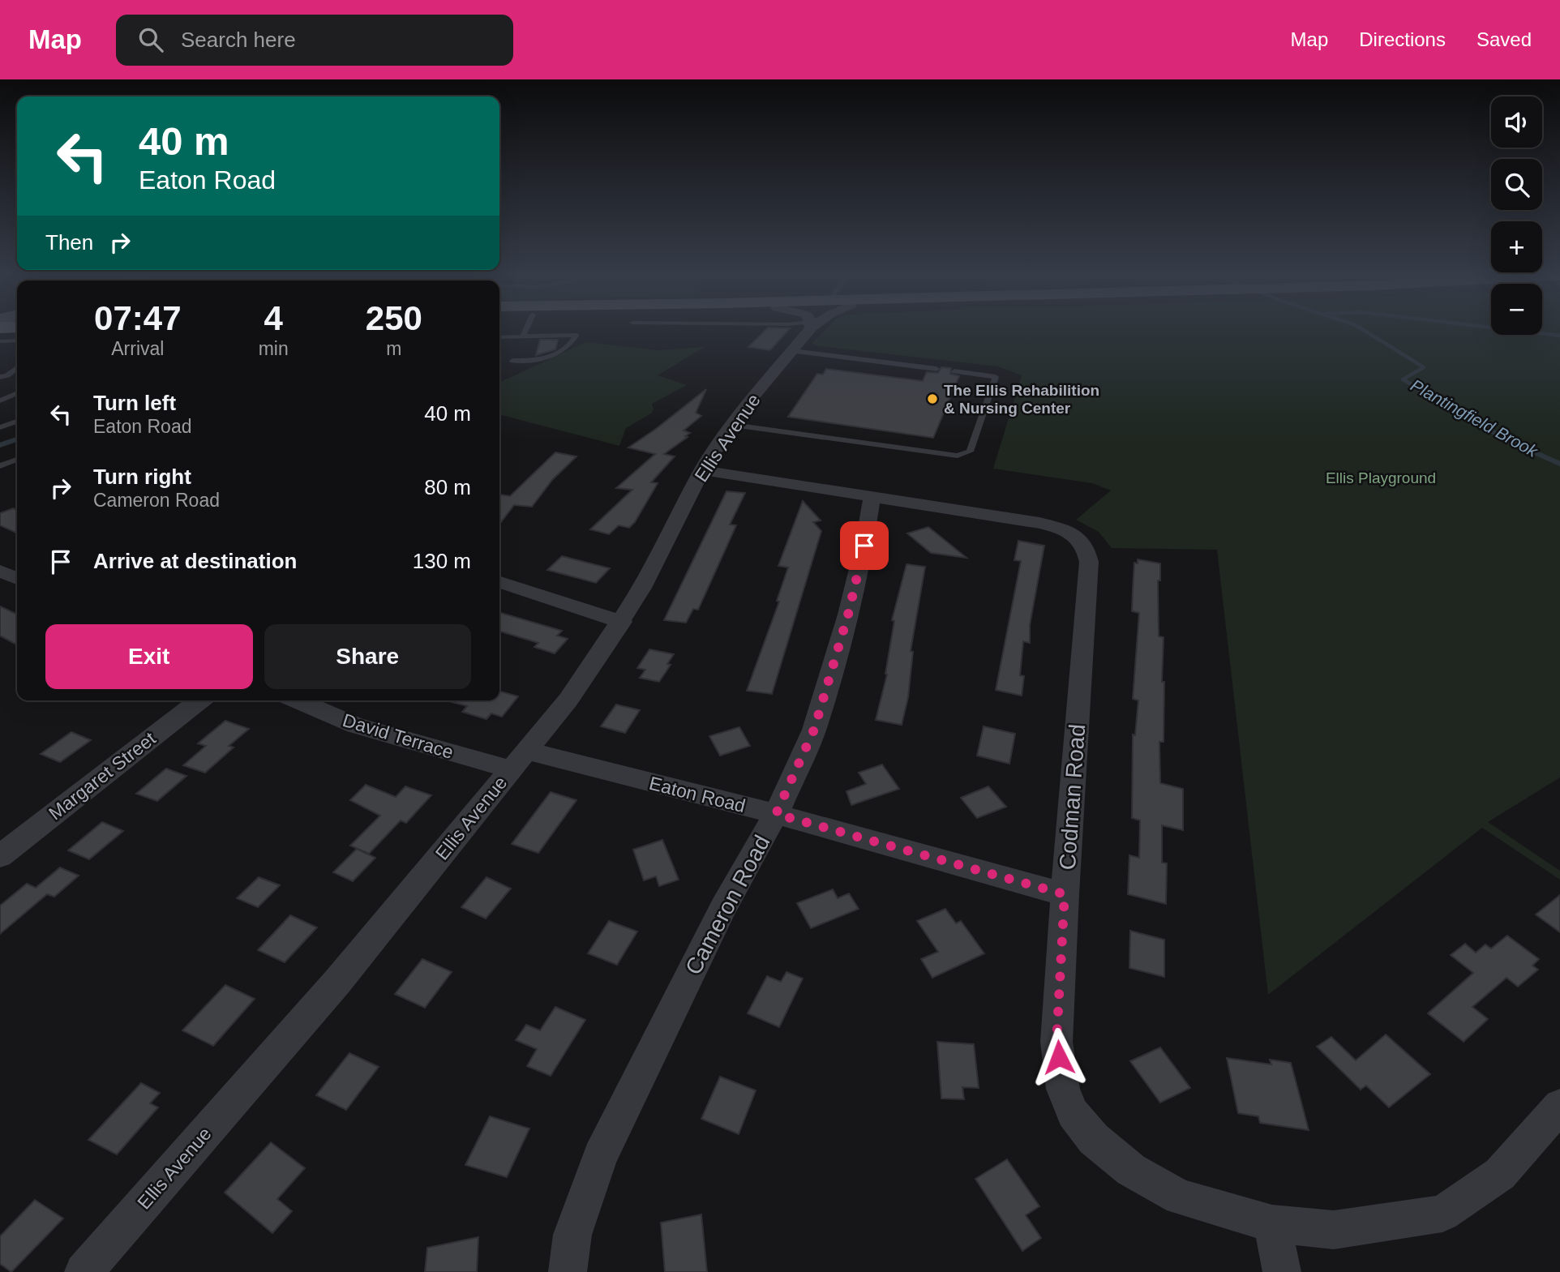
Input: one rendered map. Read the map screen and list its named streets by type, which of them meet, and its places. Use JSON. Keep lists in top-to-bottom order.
{
  "streets": {
    "street": [
      "Ellis Avenue",
      "David Terrace",
      "Margaret Street",
      "Eaton Road",
      "Codman Road",
      "Cameron Road"
    ]
  },
  "crossings": [
    ["Ellis Avenue", "David Terrace"],
    ["Ellis Avenue", "Eaton Road"],
    ["Ellis Avenue", "Codman Road"],
    ["David Terrace", "Eaton Road"],
    ["Eaton Road", "Codman Road"],
    ["Eaton Road", "Cameron Road"],
    ["Codman Road", "Cameron Road"]
  ],
  "water": ["Plantingfield Brook"],
  "parks": ["Ellis Playground"],
  "places": ["The Ellis Rehabilition & Nursing Center"],
  "page": {
    "header": "Map",
    "search": "Search here",
    "nav": ["Map", "Directions", "Saved"],
    "map_buttons": ["+", "−"],
    "turn": ["40 m", "Eaton Road"],
    "then": "Then",
    "eta": [
      "07:47",
      "Arrival",
      "4",
      "min",
      "250",
      "m"
    ],
    "list": [
      {
        "name": "Turn left",
        "note": "Eaton Road",
        "value": "40 m"
      },
      {
        "name": "Turn right",
        "note": "Cameron Road",
        "value": "80 m"
      },
      {
        "name": "Arrive at destination",
        "value": "130 m"
      }
    ],
    "buttons": ["Exit", "Share"]
  }
}
